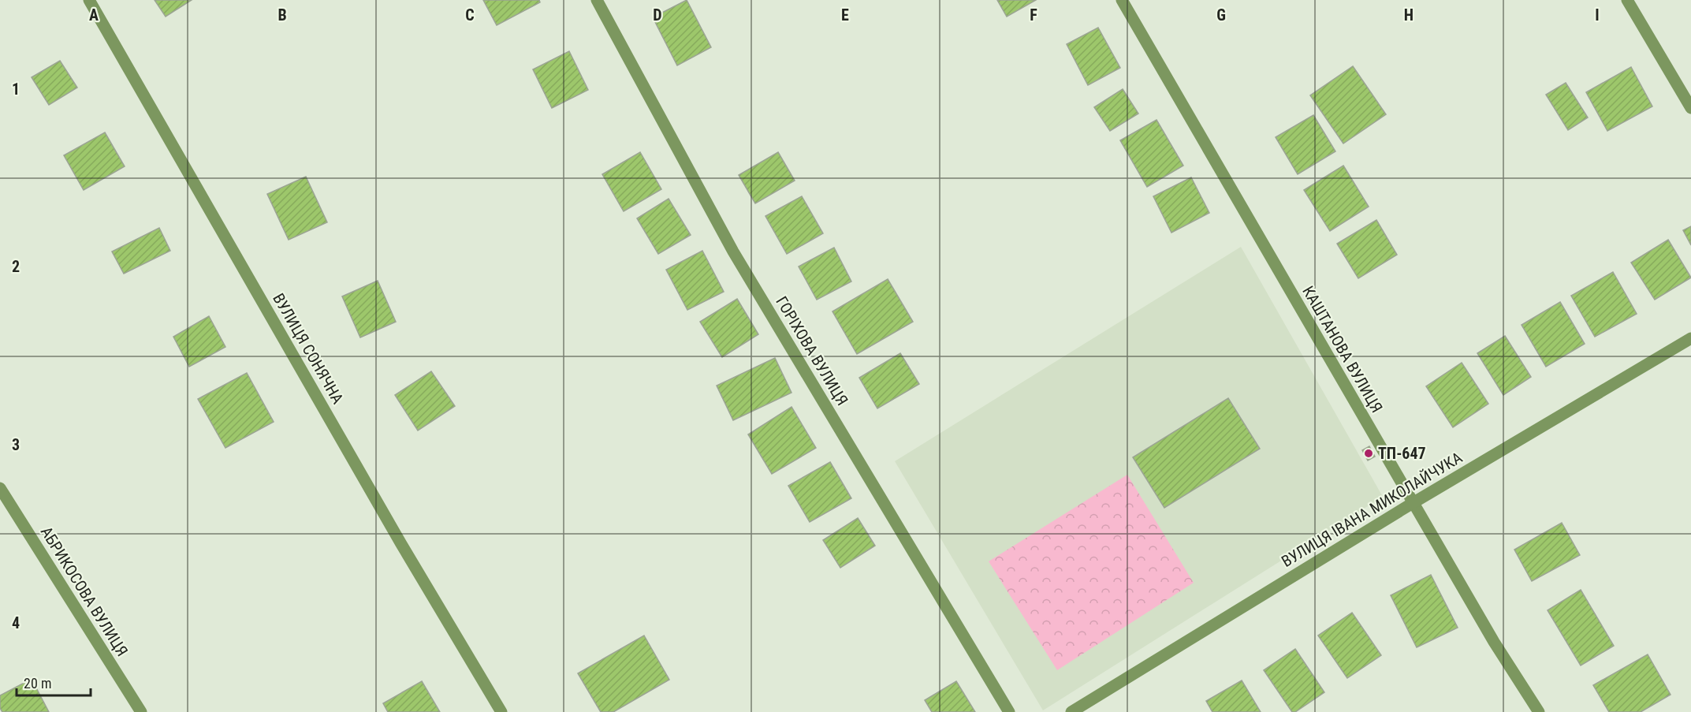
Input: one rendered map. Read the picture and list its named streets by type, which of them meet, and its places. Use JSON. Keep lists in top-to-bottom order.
{
  "streets": {
    "street": [
      "ВУЛИЦЯ СОНЯЧНА",
      "КАШТАНОВА ВУЛИЦЯ",
      "ГОРІХОВА ВУЛИЦЯ",
      "ВУЛИЦЯ ІВАНА МИКОЛАЙЧУКА",
      "АБРИКОСОВА ВУЛИЦЯ"
    ]
  },
  "crossings": [
    ["КАШТАНОВА ВУЛИЦЯ", "ВУЛИЦЯ ІВАНА МИКОЛАЙЧУКА"]
  ],
  "places": ["ТП-647"],
  "scale_bar": "20 m",
  "grid": {
    "columns": [
      "A",
      "B",
      "C",
      "D",
      "E",
      "F",
      "G",
      "H",
      "I"
    ],
    "rows": [
      "1",
      "2",
      "3",
      "4"
    ]
  }
}
